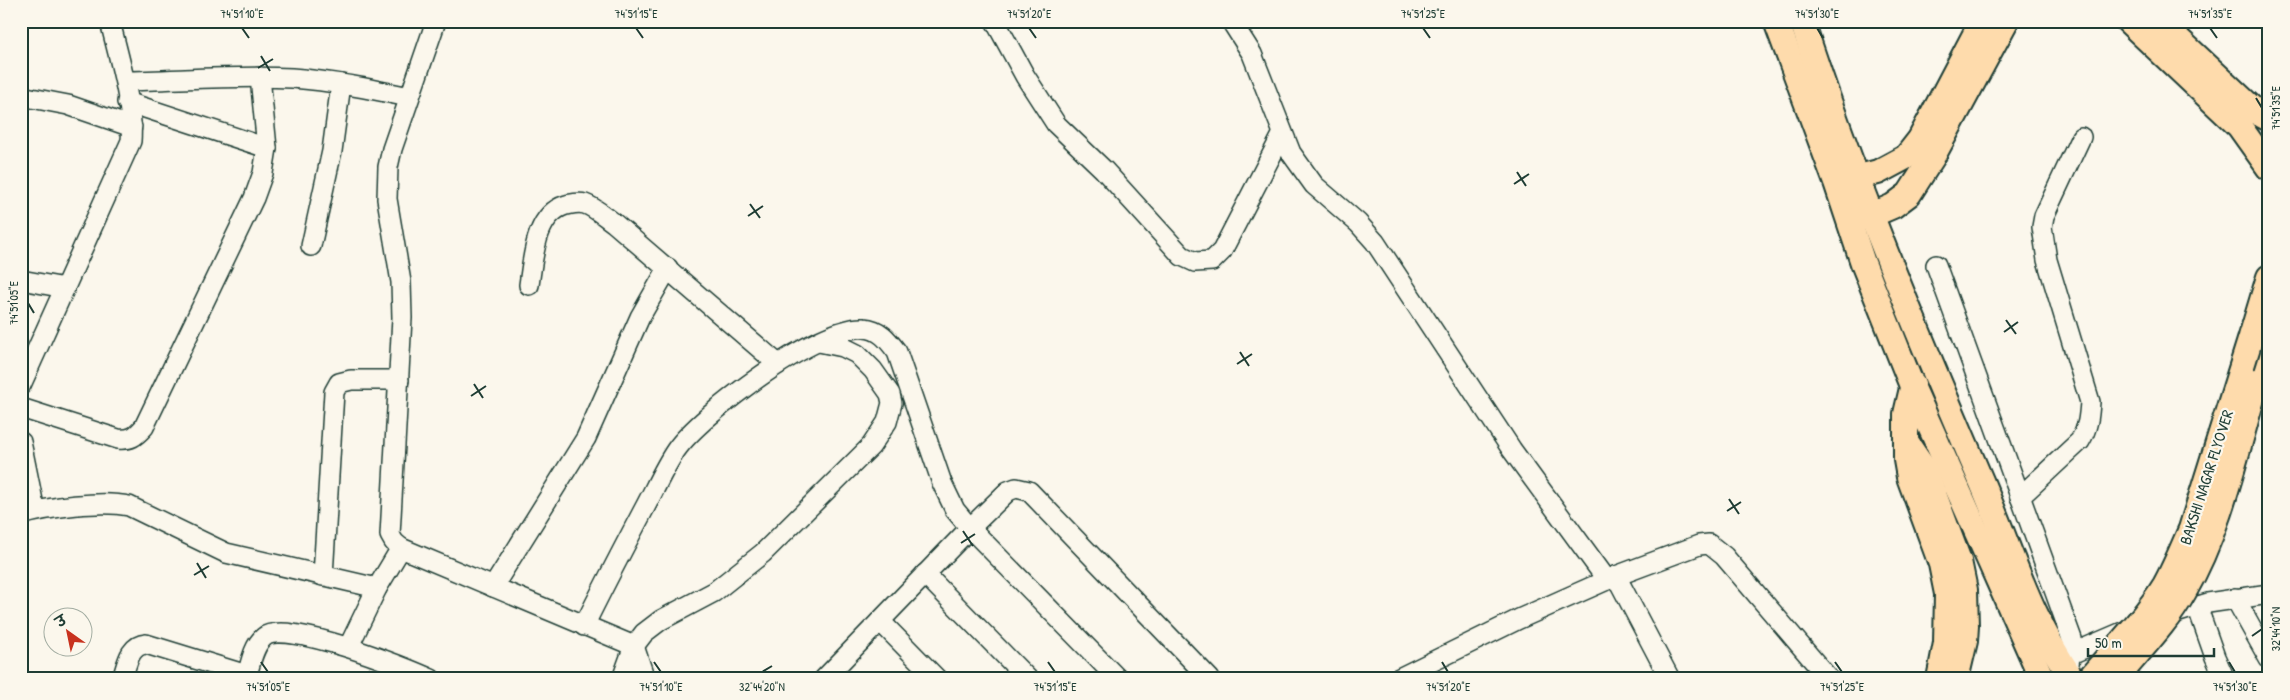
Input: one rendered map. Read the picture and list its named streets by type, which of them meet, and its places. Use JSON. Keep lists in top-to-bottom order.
{
  "streets": {
    "main road": ["BAKSHI NAGAR FLYOVER"]
  },
  "scale_bar": "50 m",
  "north": "top left",
  "coordinates": [
    "74°51'10\"E",
    "74°51'15\"E",
    "74°51'20\"E",
    "74°51'25\"E",
    "74°51'30\"E",
    "74°51'35\"E",
    "74°51'05\"E",
    "32°44'10\"N",
    "32°44'20\"N"
  ]
}
